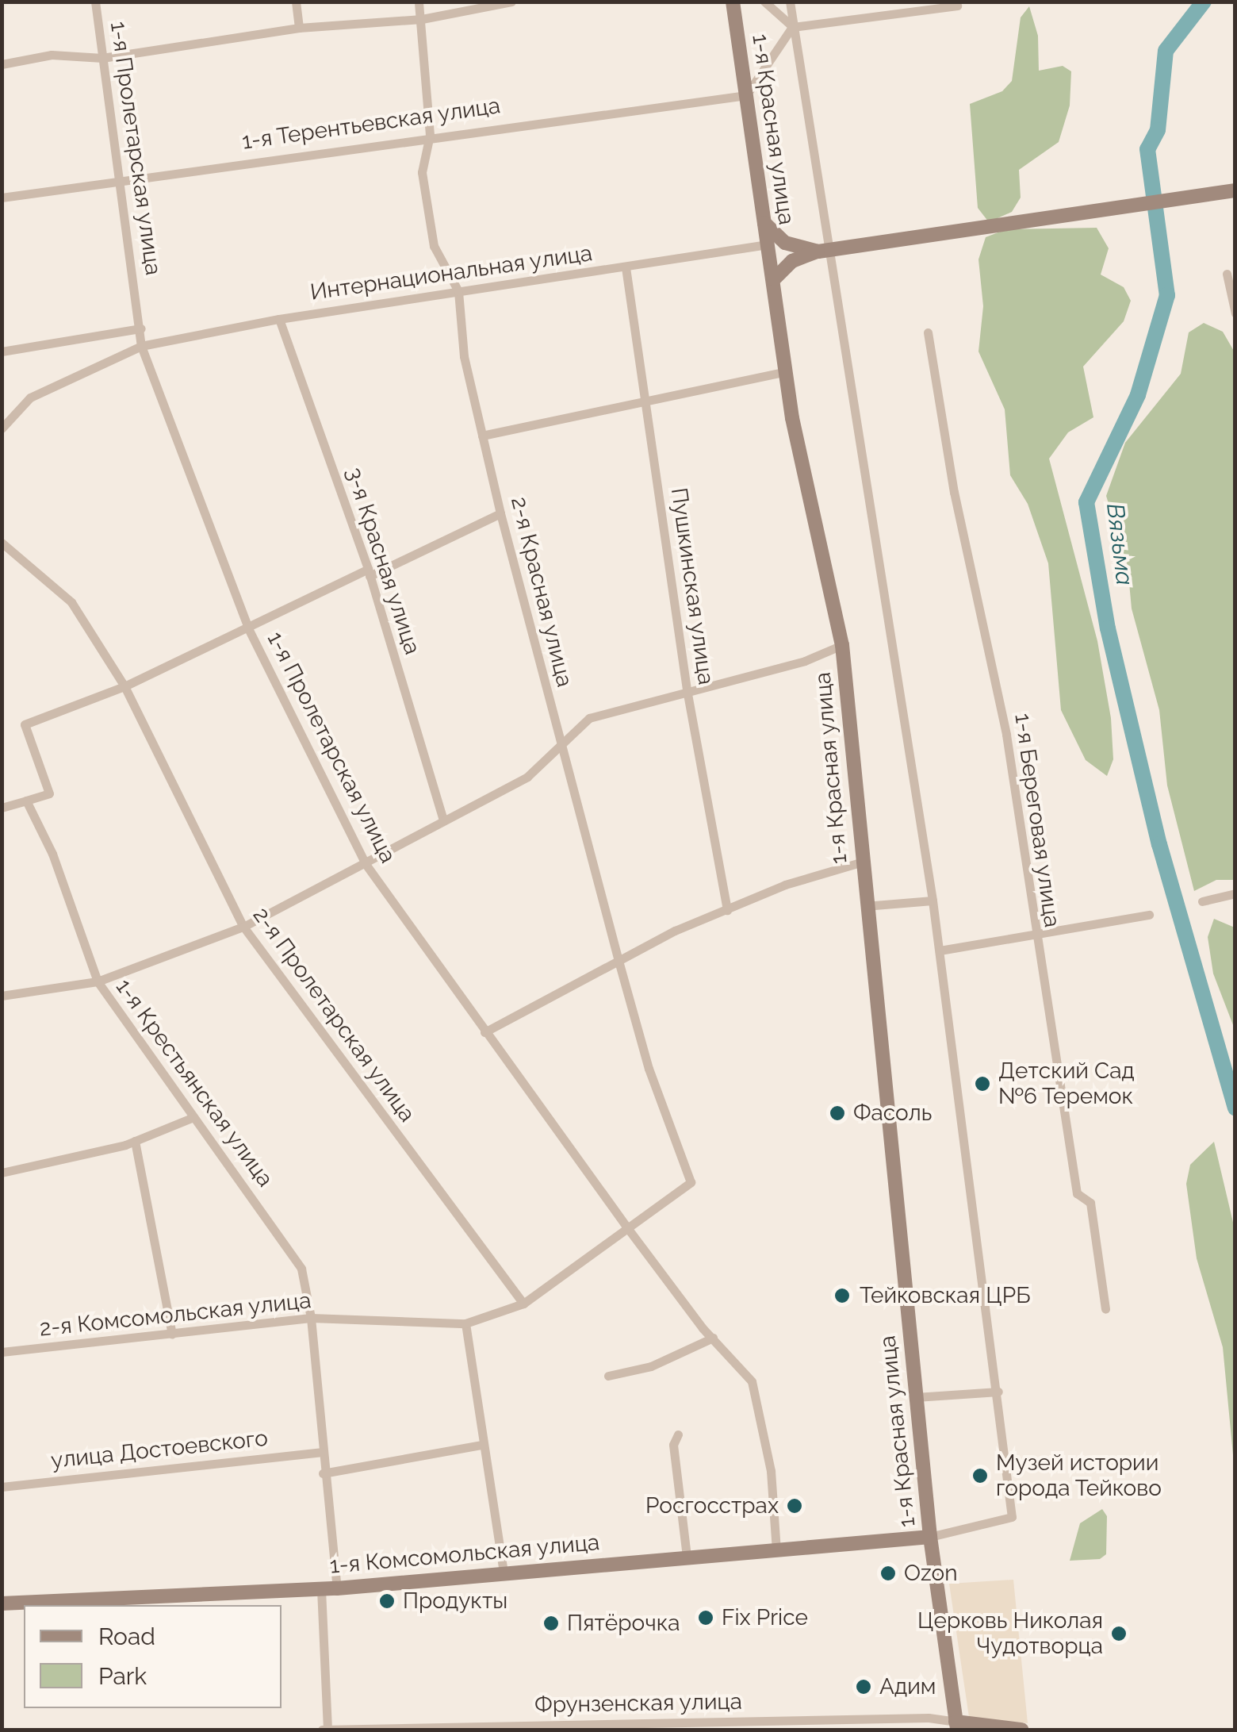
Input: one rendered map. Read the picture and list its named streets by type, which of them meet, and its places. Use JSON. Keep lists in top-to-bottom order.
{
  "streets": {
    "main road": ["1-я Красная улица", "1-я Комсомольская улица"],
    "street": [
      "1-я Терентьевская улица",
      "1-я Пролетарская улица",
      "Интернациональная улица",
      "3-я Красная улица",
      "Пушкинская улица",
      "2-я Красная улица",
      "1-я Береговая улица",
      "2-я Пролетарская улица",
      "1-я Крестьянская улица",
      "2-я Комсомольская улица",
      "улица Достоевского",
      "Фрунзенская улица"
    ]
  },
  "crossings": [
    ["1-я Терентьевская улица", "1-я Красная улица"],
    ["1-я Терентьевская улица", "1-я Пролетарская улица"],
    ["1-я Терентьевская улица", "2-я Красная улица"],
    ["1-я Красная улица", "Интернациональная улица"],
    ["1-я Красная улица", "1-я Комсомольская улица"],
    ["1-я Красная улица", "Фрунзенская улица"],
    ["1-я Пролетарская улица", "Интернациональная улица"],
    ["1-я Пролетарская улица", "2-я Комсомольская улица"],
    ["1-я Пролетарская улица", "1-я Комсомольская улица"],
    ["Интернациональная улица", "3-я Красная улица"],
    ["Интернациональная улица", "Пушкинская улица"],
    ["Интернациональная улица", "2-я Красная улица"],
    ["2-я Красная улица", "2-я Комсомольская улица"],
    ["2-я Пролетарская улица", "2-я Комсомольская улица"],
    ["1-я Крестьянская улица", "2-я Комсомольская улица"],
    ["1-я Крестьянская улица", "улица Достоевского"],
    ["1-я Крестьянская улица", "1-я Комсомольская улица"]
  ],
  "water": ["Вязьма"],
  "places": [
    "Детский Сад №6 Теремок",
    "Фасоль",
    "Тейковская ЦРБ",
    "Музей истории города Тейково",
    "Росгосстрах",
    "Ozon",
    "Продукты",
    "Fix Price",
    "Пятёрочка",
    "Церковь Николая Чудотворца",
    "Адим"
  ],
  "legend": ["Road", "Park"]
}
